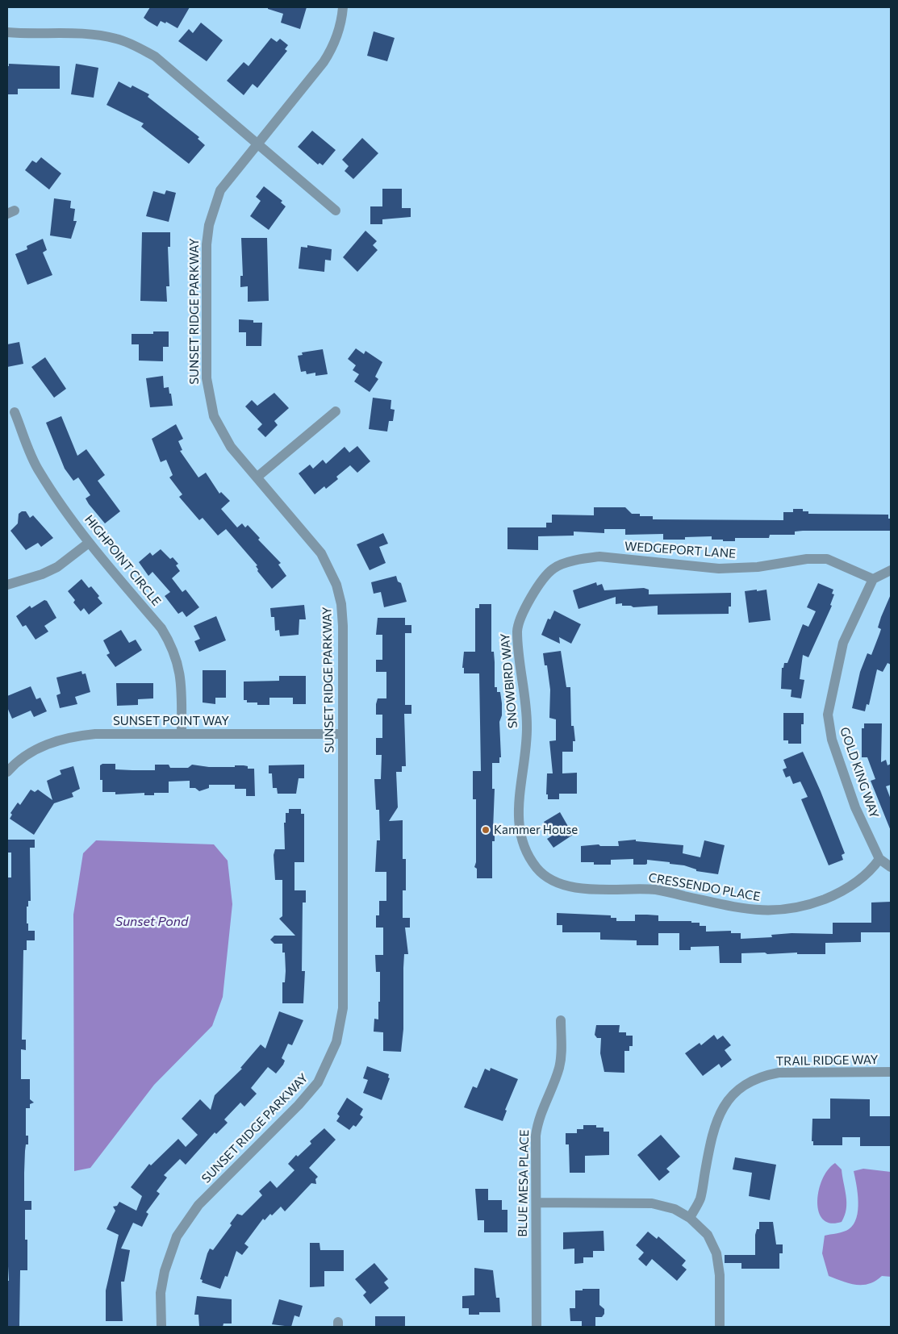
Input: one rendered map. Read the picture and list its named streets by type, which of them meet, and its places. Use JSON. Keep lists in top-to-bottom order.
{
  "streets": {
    "street": [
      "SUNSET RIDGE PARKWAY",
      "WEDGEPORT LANE",
      "HIGHPOINT CIRCLE",
      "SNOWBIRD WAY",
      "SUNSET POINT WAY",
      "GOLD KING WAY",
      "CRESSENDO PLACE",
      "TRAIL RIDGE WAY",
      "BLUE MESA PLACE"
    ]
  },
  "crossings": [
    ["SUNSET RIDGE PARKWAY", "SUNSET POINT WAY"],
    ["WEDGEPORT LANE", "SNOWBIRD WAY"],
    ["WEDGEPORT LANE", "GOLD KING WAY"],
    ["HIGHPOINT CIRCLE", "SUNSET POINT WAY"],
    ["SNOWBIRD WAY", "CRESSENDO PLACE"],
    ["GOLD KING WAY", "CRESSENDO PLACE"]
  ],
  "water": ["Sunset Pond"],
  "places": ["Kammer House"]
}
